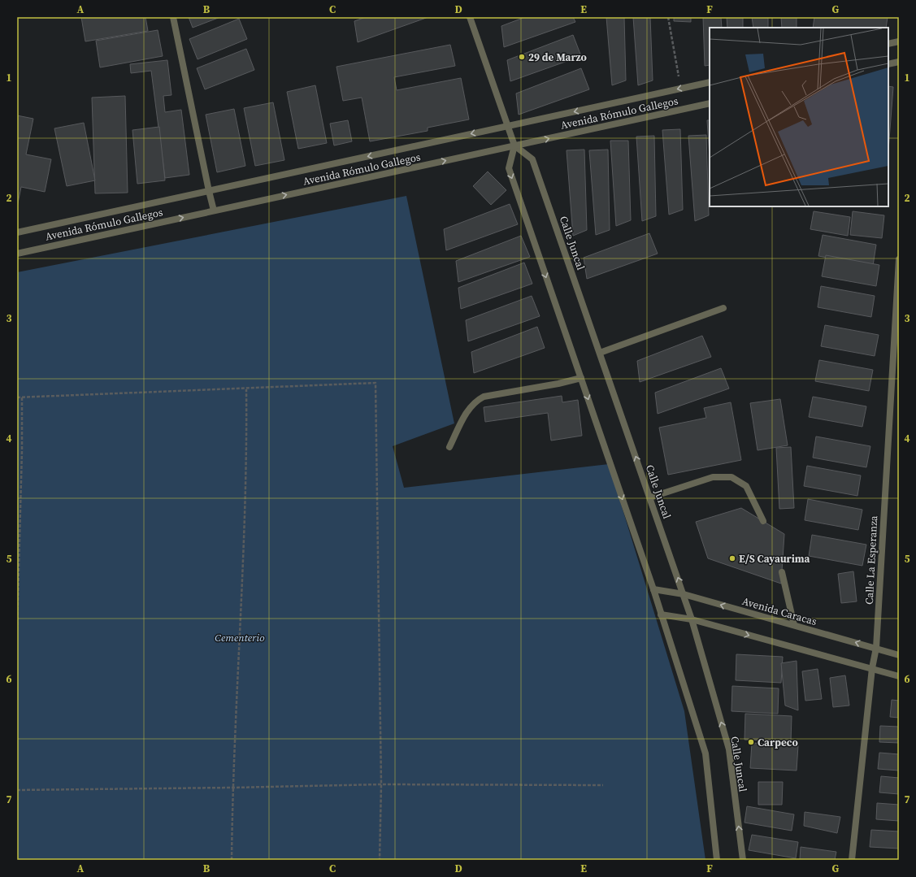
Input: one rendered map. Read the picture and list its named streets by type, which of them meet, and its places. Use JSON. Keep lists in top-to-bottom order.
{
  "streets": {
    "street": [
      "Avenida Rómulo Gallegos",
      "Calle Juncal",
      "Calle La Esperanza",
      "Avenida Caracas"
    ]
  },
  "crossings": [
    ["Avenida Rómulo Gallegos", "Calle Juncal"],
    ["Calle Juncal", "Avenida Caracas"],
    ["Calle La Esperanza", "Avenida Caracas"]
  ],
  "parks": ["Cementerio"],
  "places": ["29 de Marzo", "E/S Cayaurima", "Carpeco"],
  "grid": {
    "columns": [
      "A",
      "B",
      "C",
      "D",
      "E",
      "F",
      "G"
    ],
    "rows": [
      "1",
      "2",
      "3",
      "4",
      "5",
      "6",
      "7"
    ]
  }
}
